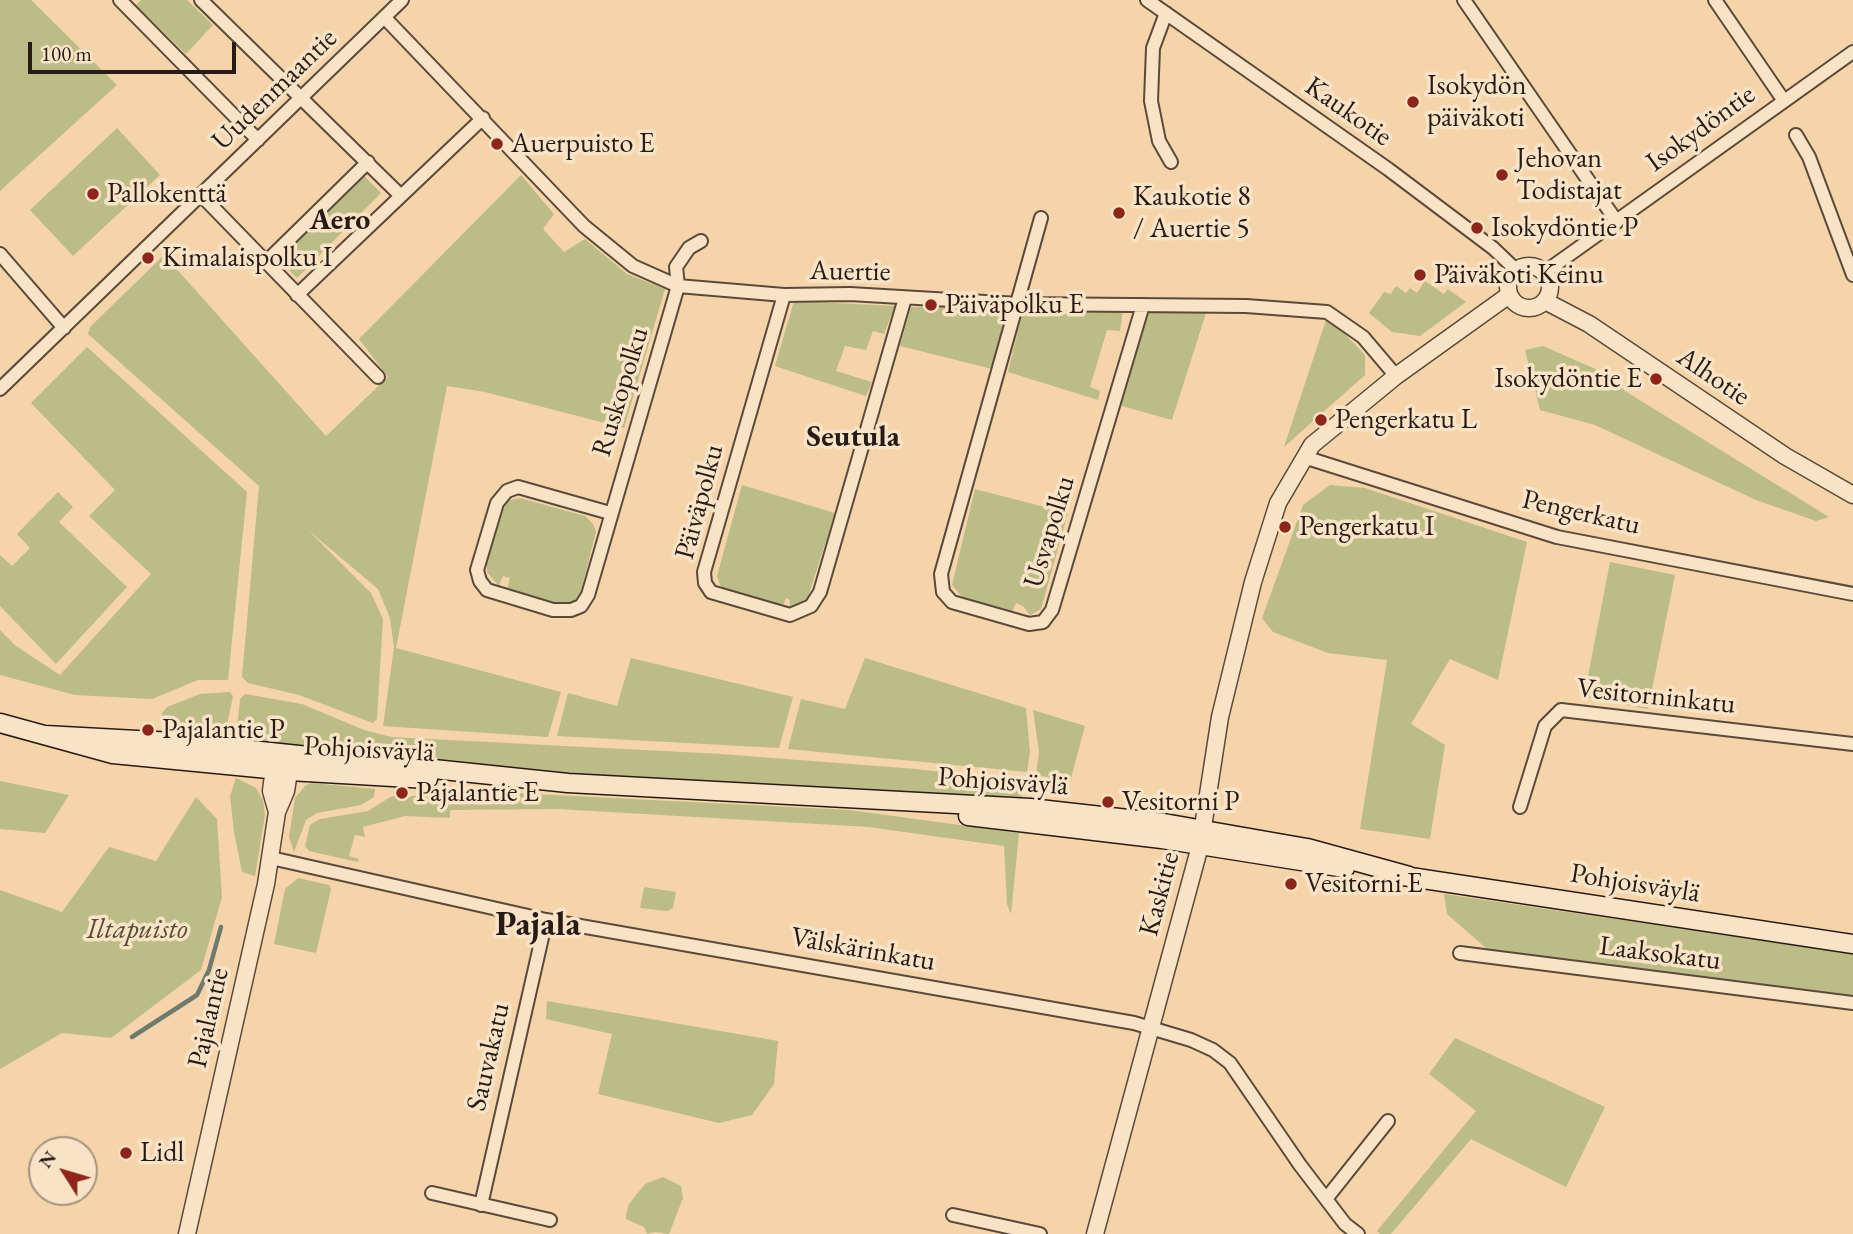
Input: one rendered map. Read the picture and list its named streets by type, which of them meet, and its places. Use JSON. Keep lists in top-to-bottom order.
{
  "streets": {
    "main road": ["Pohjoisväylä"],
    "street": [
      "Uudenmaantie",
      "Kaukotie",
      "Isokydöntie",
      "Auertie",
      "Alhotie",
      "Ruskopolku",
      "Päiväpolku",
      "Pengerkatu",
      "Usvapolku",
      "Vesitorninkatu",
      "Kaskitie",
      "Välskärinkatu",
      "Laaksokatu",
      "Pajalantie",
      "Sauvakatu"
    ]
  },
  "crossings": [
    ["Uudenmaantie", "Auertie"],
    ["Kaukotie", "Isokydöntie"],
    ["Kaukotie", "Alhotie"],
    ["Isokydöntie", "Alhotie"],
    ["Auertie", "Ruskopolku"],
    ["Auertie", "Päiväpolku"],
    ["Auertie", "Usvapolku"],
    ["Auertie", "Kaskitie"],
    ["Pengerkatu", "Kaskitie"],
    ["Pohjoisväylä", "Kaskitie"],
    ["Pohjoisväylä", "Pajalantie"],
    ["Kaskitie", "Välskärinkatu"],
    ["Välskärinkatu", "Pajalantie"],
    ["Välskärinkatu", "Sauvakatu"]
  ],
  "districts": ["Aero", "Seutula", "Pajala"],
  "parks": ["Iltapuisto"],
  "places": [
    "Isokydön päiväkoti",
    "Auerpuisto E",
    "Jehovan Todistajat",
    "Pallokenttä",
    "Kaukotie 8 / Auertie 5",
    "Isokydöntie P",
    "Kimalaispolku I",
    "Päiväkoti Keinu",
    "Päiväpolku E",
    "Isokydöntie E",
    "Pengerkatu L",
    "Pengerkatu I",
    "Pajalantie P",
    "Pajalantie E",
    "Vesitorni P",
    "Vesitorni E",
    "Lidl"
  ],
  "scale_bar": "100 m",
  "north": "top left"
}
